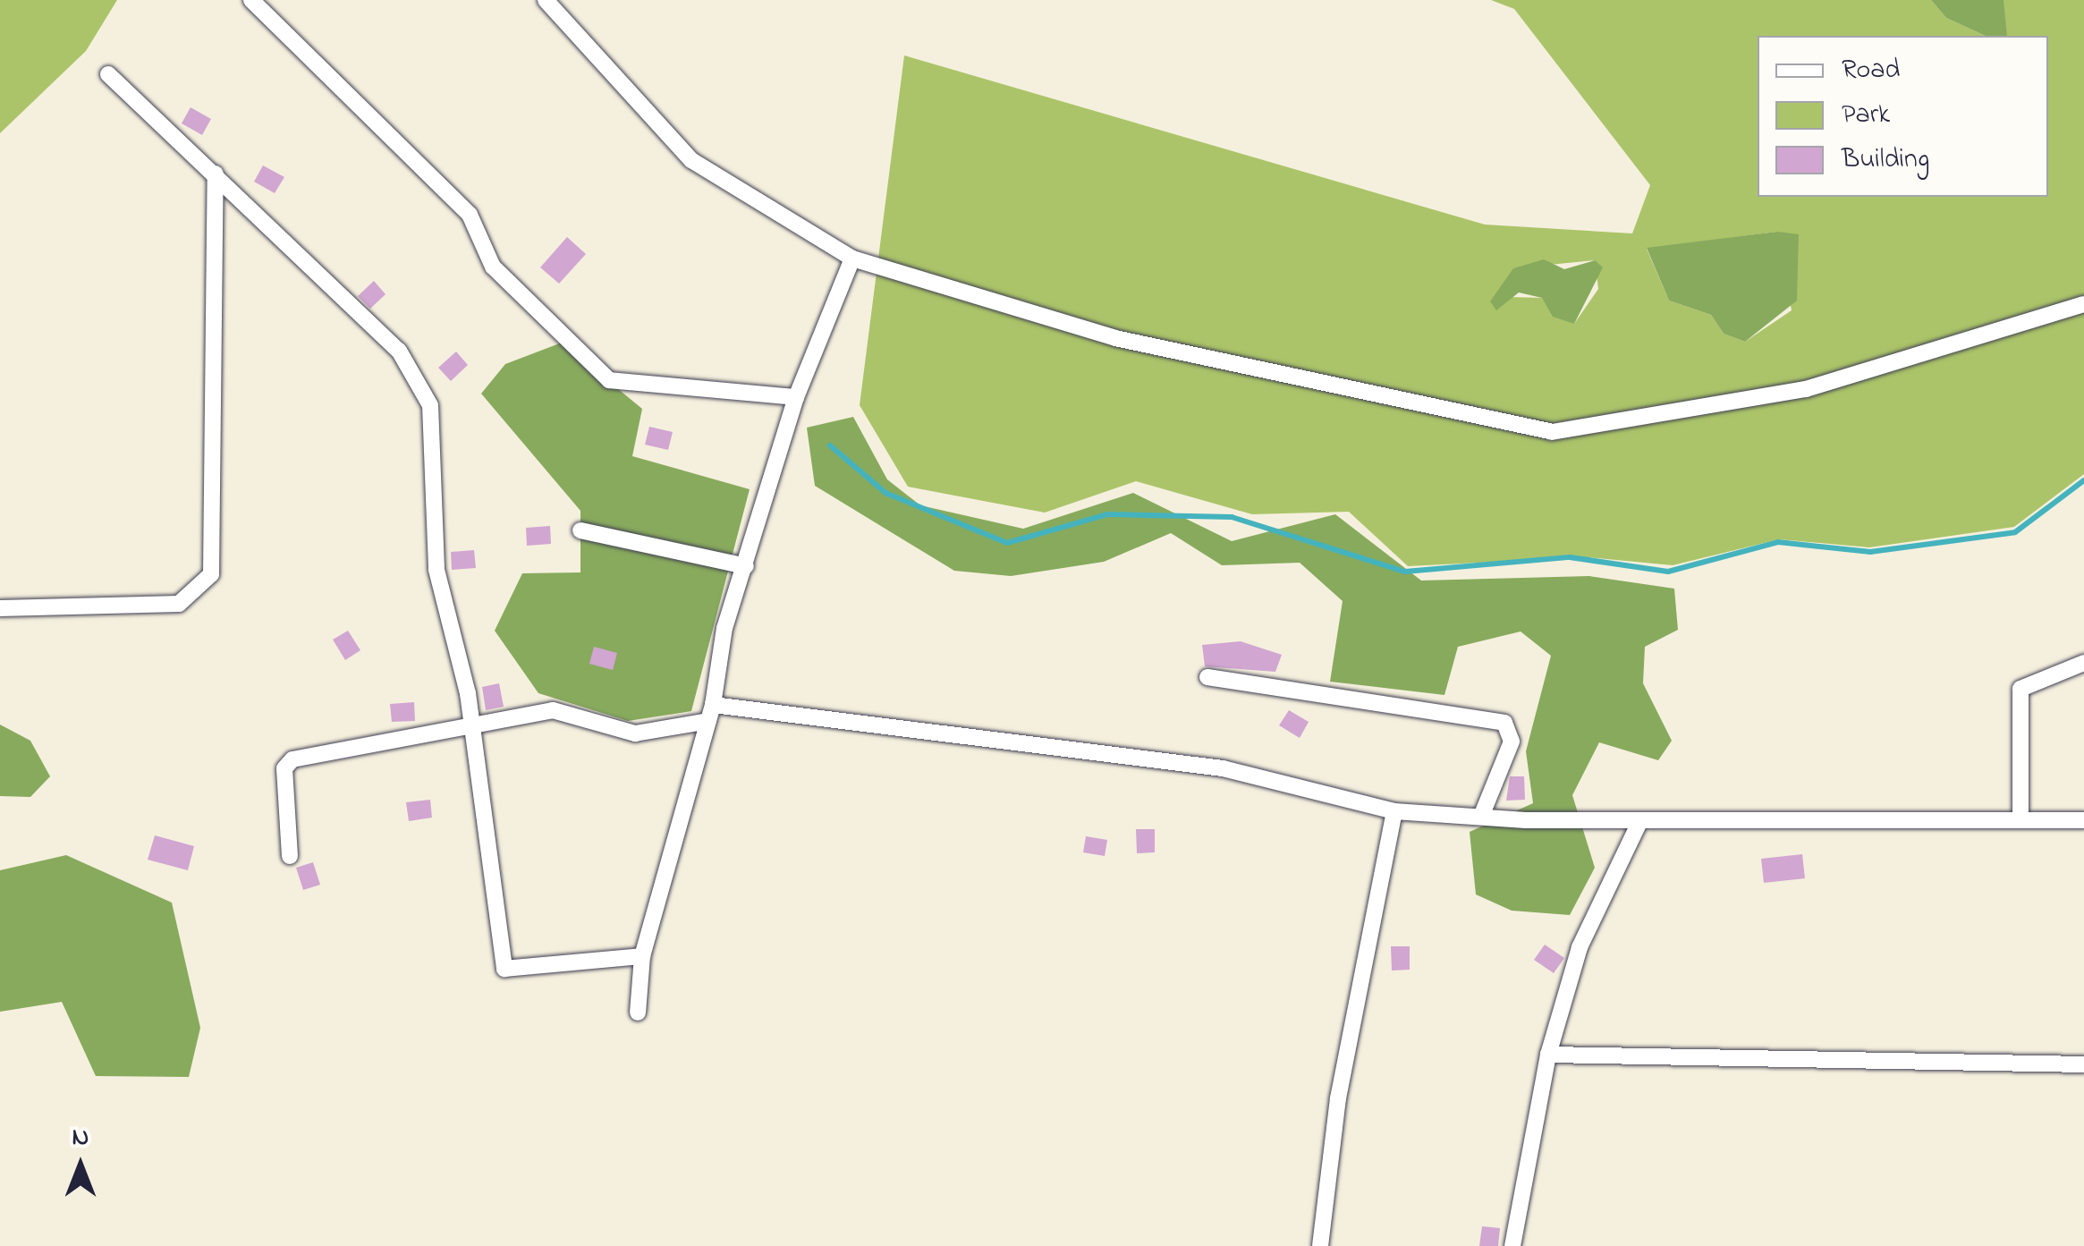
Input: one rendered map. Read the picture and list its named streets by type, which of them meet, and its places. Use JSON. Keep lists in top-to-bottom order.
{
  "legend": ["Road", "Park", "Building"],
  "north": "top"
}
